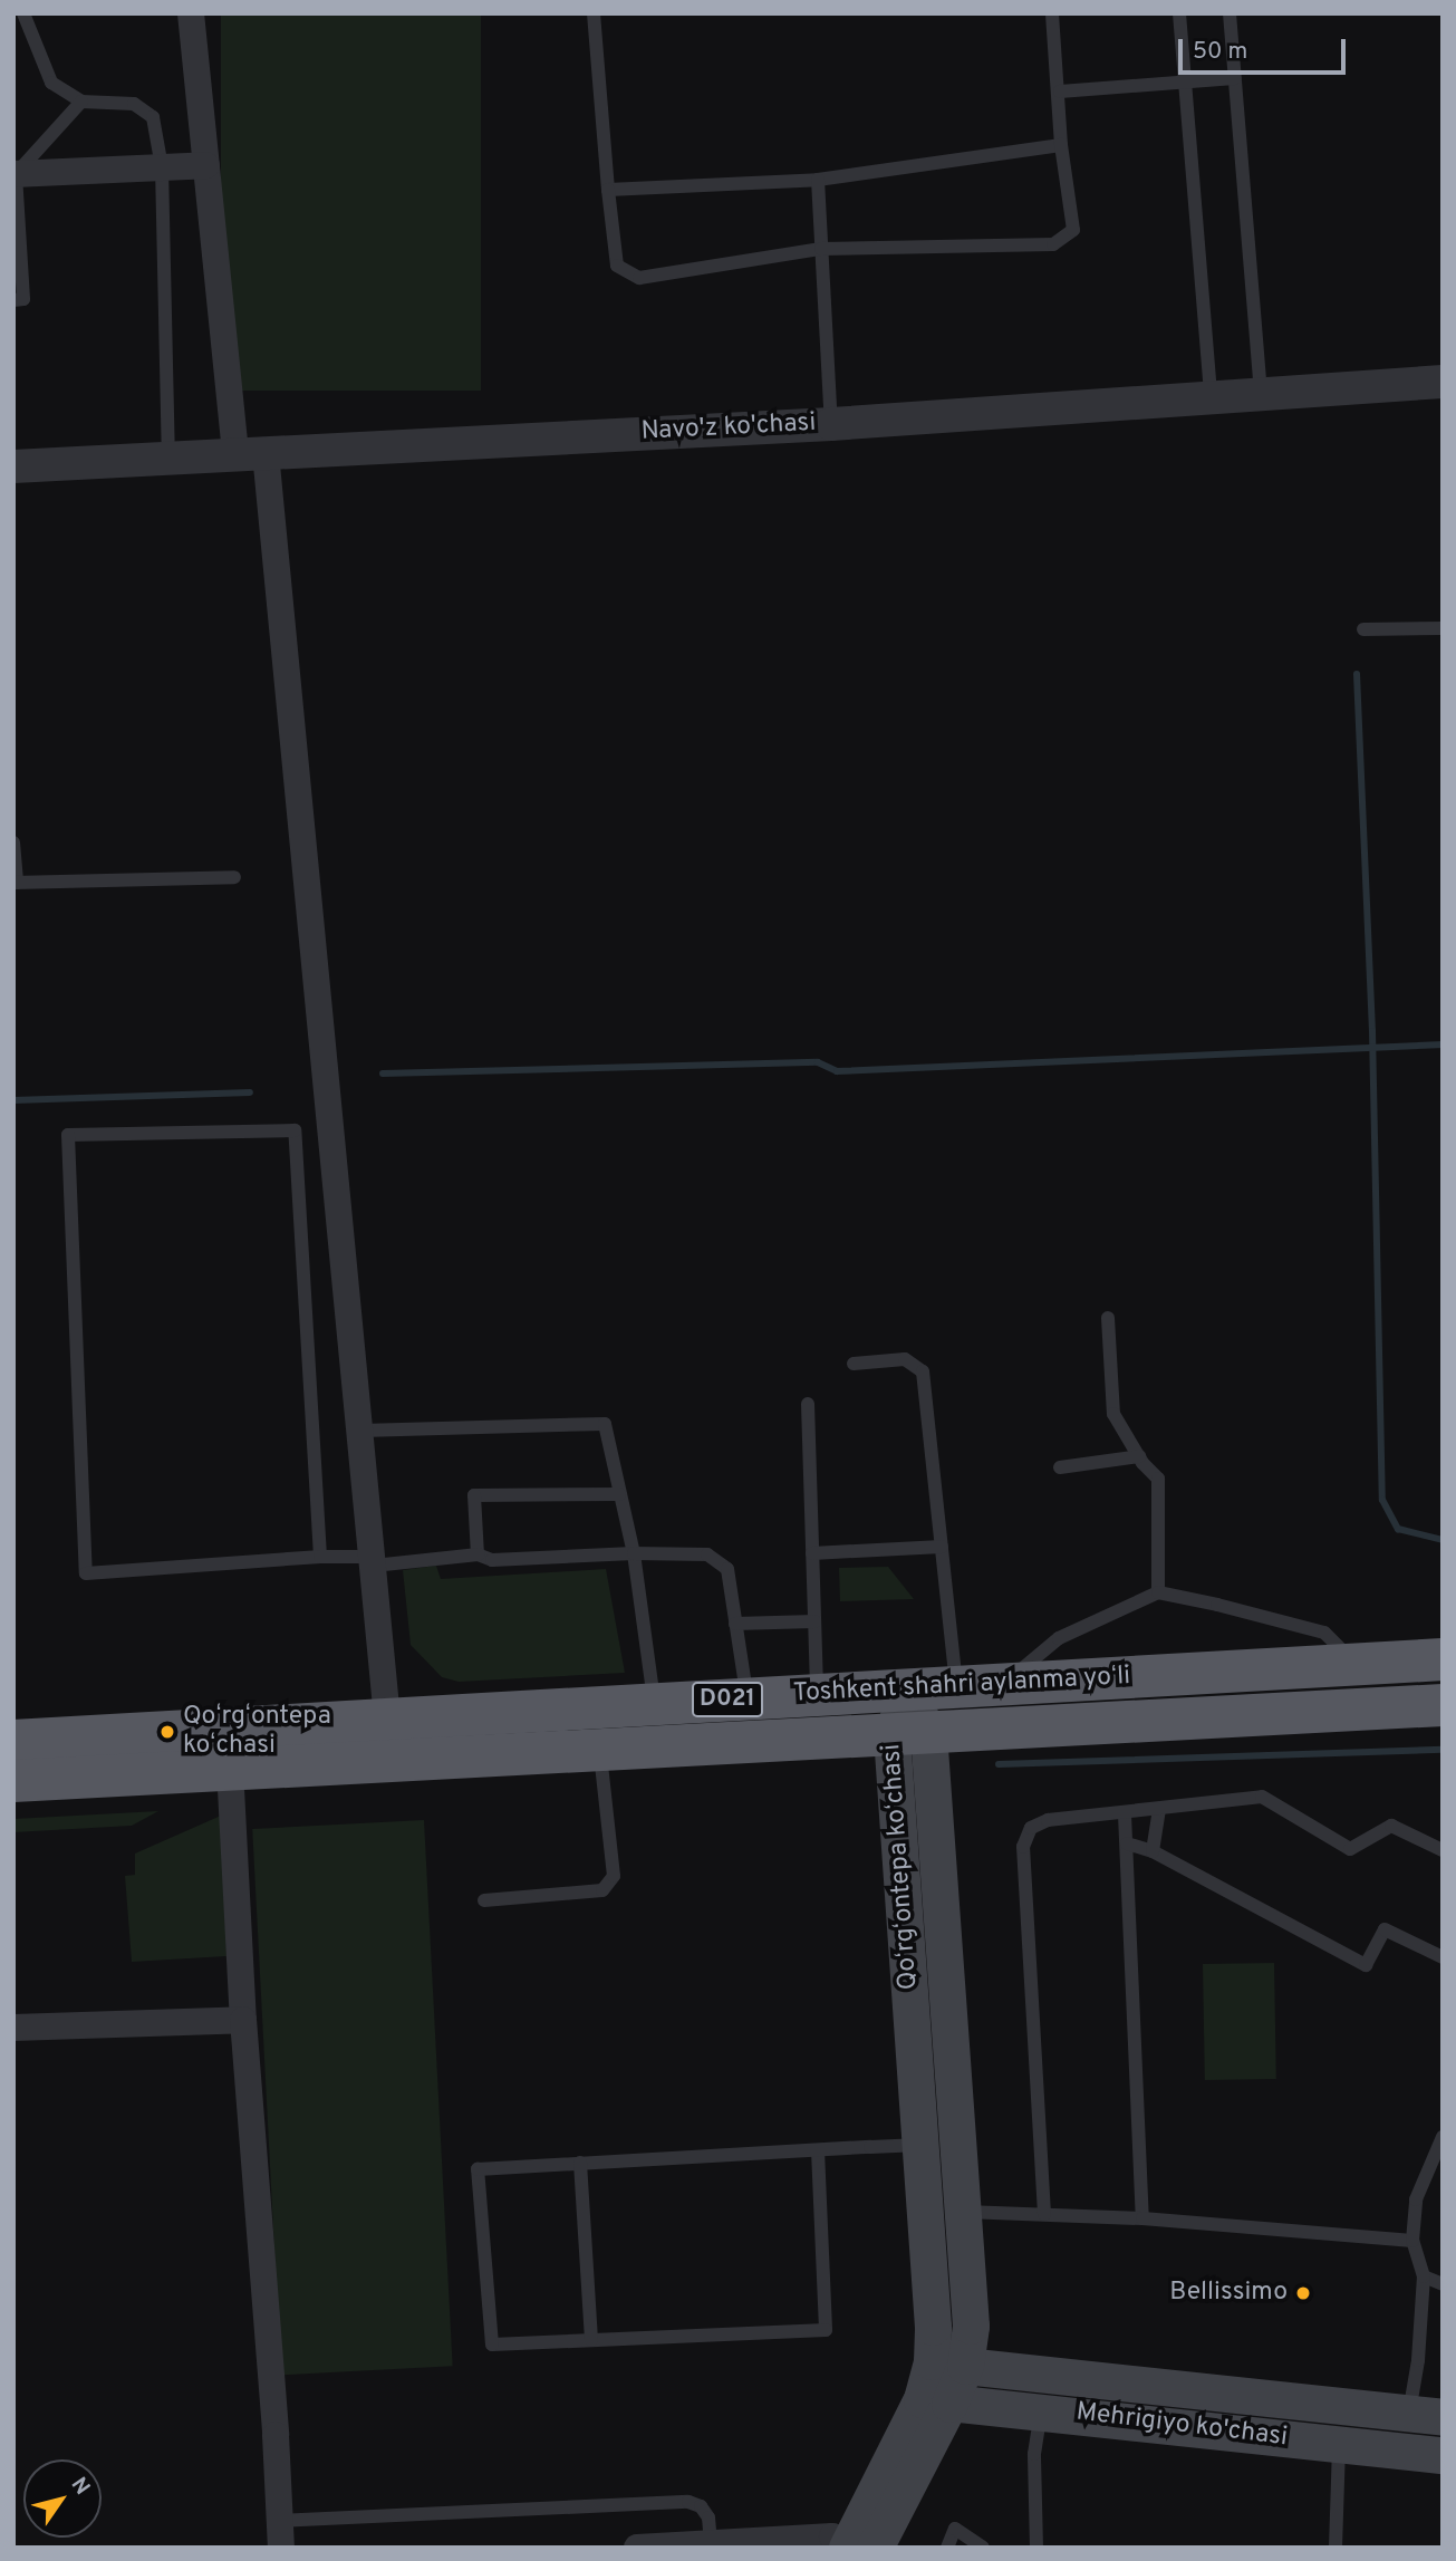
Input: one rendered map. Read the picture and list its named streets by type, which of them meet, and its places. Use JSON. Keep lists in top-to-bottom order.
{
  "streets": {
    "highway": ["Toshkent shahri aylanma yoʻli", "D021"],
    "main road": ["Qoʻrgʻontepa koʻchasi", "Mehrigiyo ko'chasi"],
    "street": ["Navo'z ko'chasi"]
  },
  "crossings": [
    ["Toshkent shahri aylanma yoʻli", "Qoʻrgʻontepa koʻchasi"],
    ["Qoʻrgʻontepa koʻchasi", "Mehrigiyo ko'chasi"]
  ],
  "places": ["Qoʻrgʻontepa koʻchasi", "Bellissimo"],
  "scale_bar": "50 m",
  "north": "top right"
}
